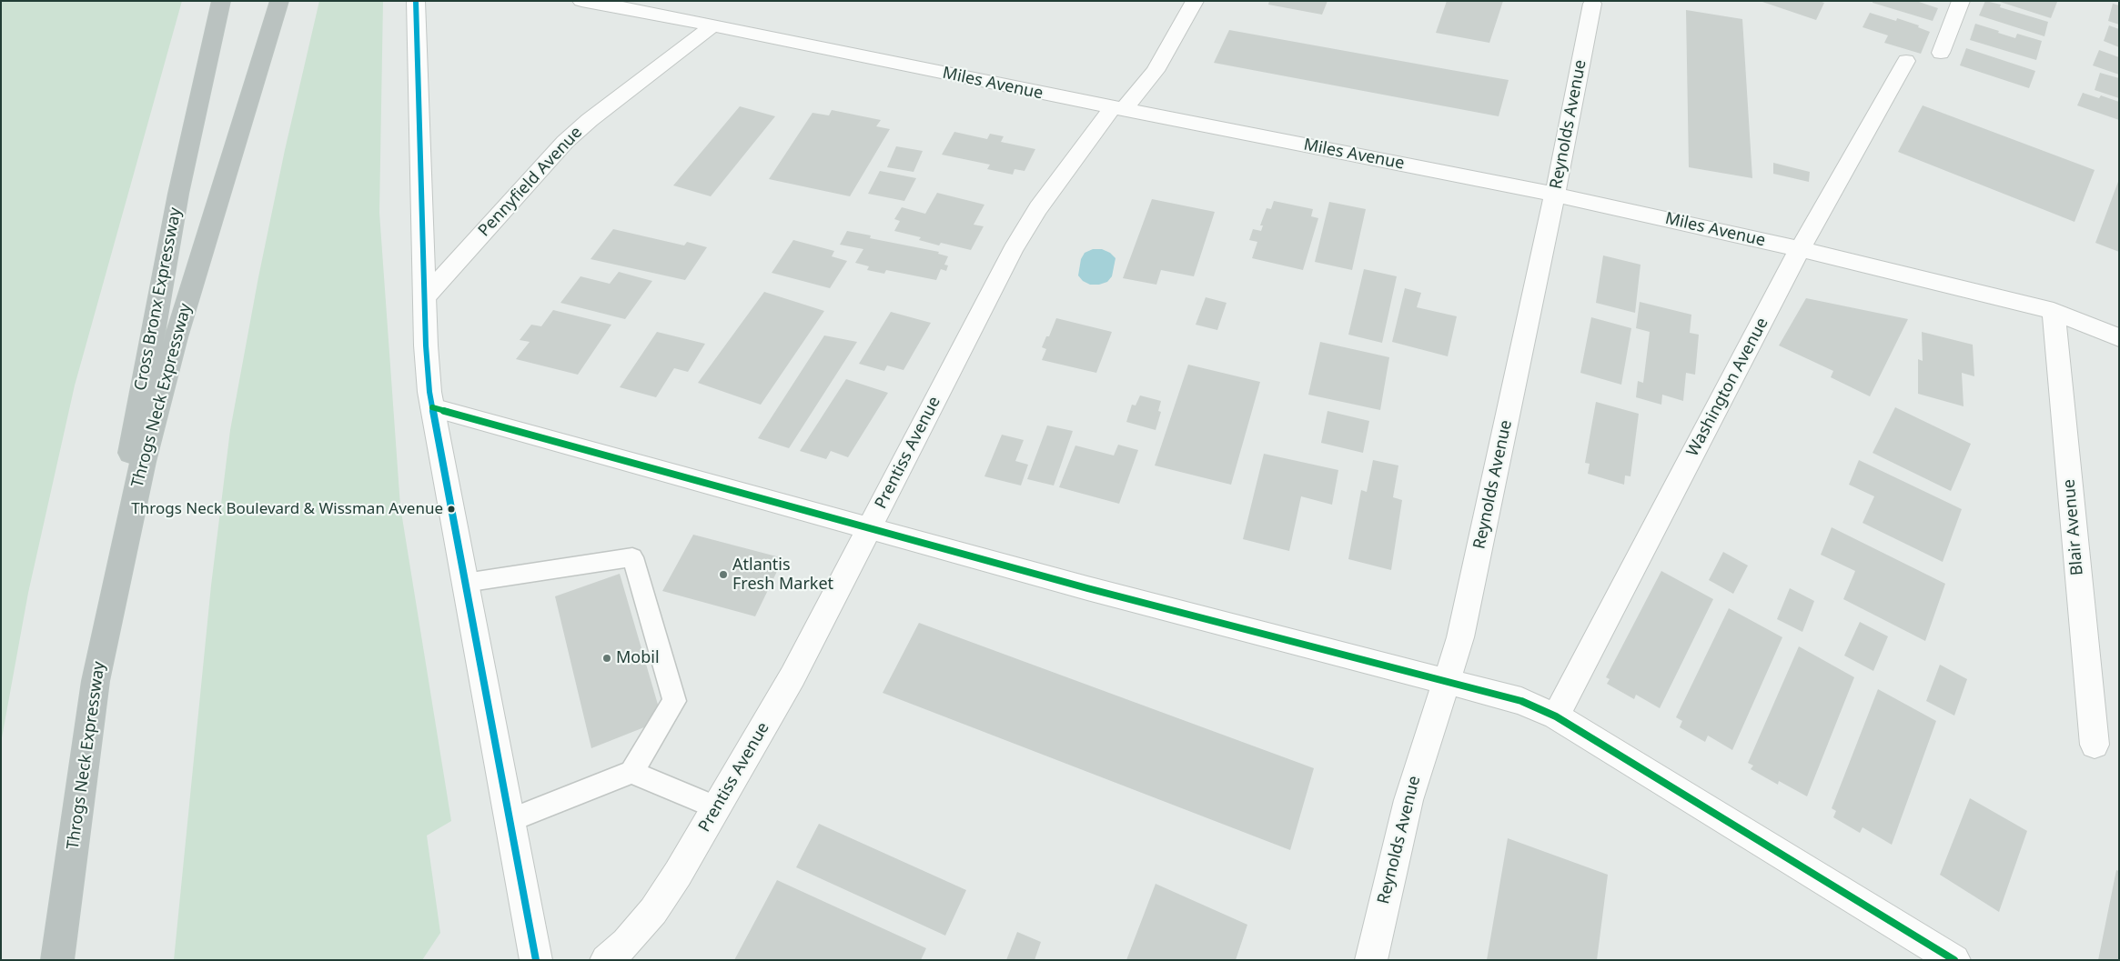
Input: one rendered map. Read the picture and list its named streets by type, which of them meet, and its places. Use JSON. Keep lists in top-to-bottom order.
{
  "streets": {
    "highway": ["Cross Bronx Expressway", "Throgs Neck Expressway"],
    "street": [
      "Miles Avenue",
      "Reynolds Avenue",
      "Pennyfield Avenue",
      "Washington Avenue",
      "Prentiss Avenue",
      "Blair Avenue"
    ]
  },
  "crossings": [
    ["Miles Avenue", "Reynolds Avenue"],
    ["Miles Avenue", "Pennyfield Avenue"],
    ["Miles Avenue", "Washington Avenue"],
    ["Miles Avenue", "Prentiss Avenue"],
    ["Miles Avenue", "Blair Avenue"],
    ["Cross Bronx Expressway", "Throgs Neck Expressway"]
  ],
  "places": ["Throgs Neck Boulevard & Wissman Avenue", "Atlantis Fresh Market", "Mobil"]
}
